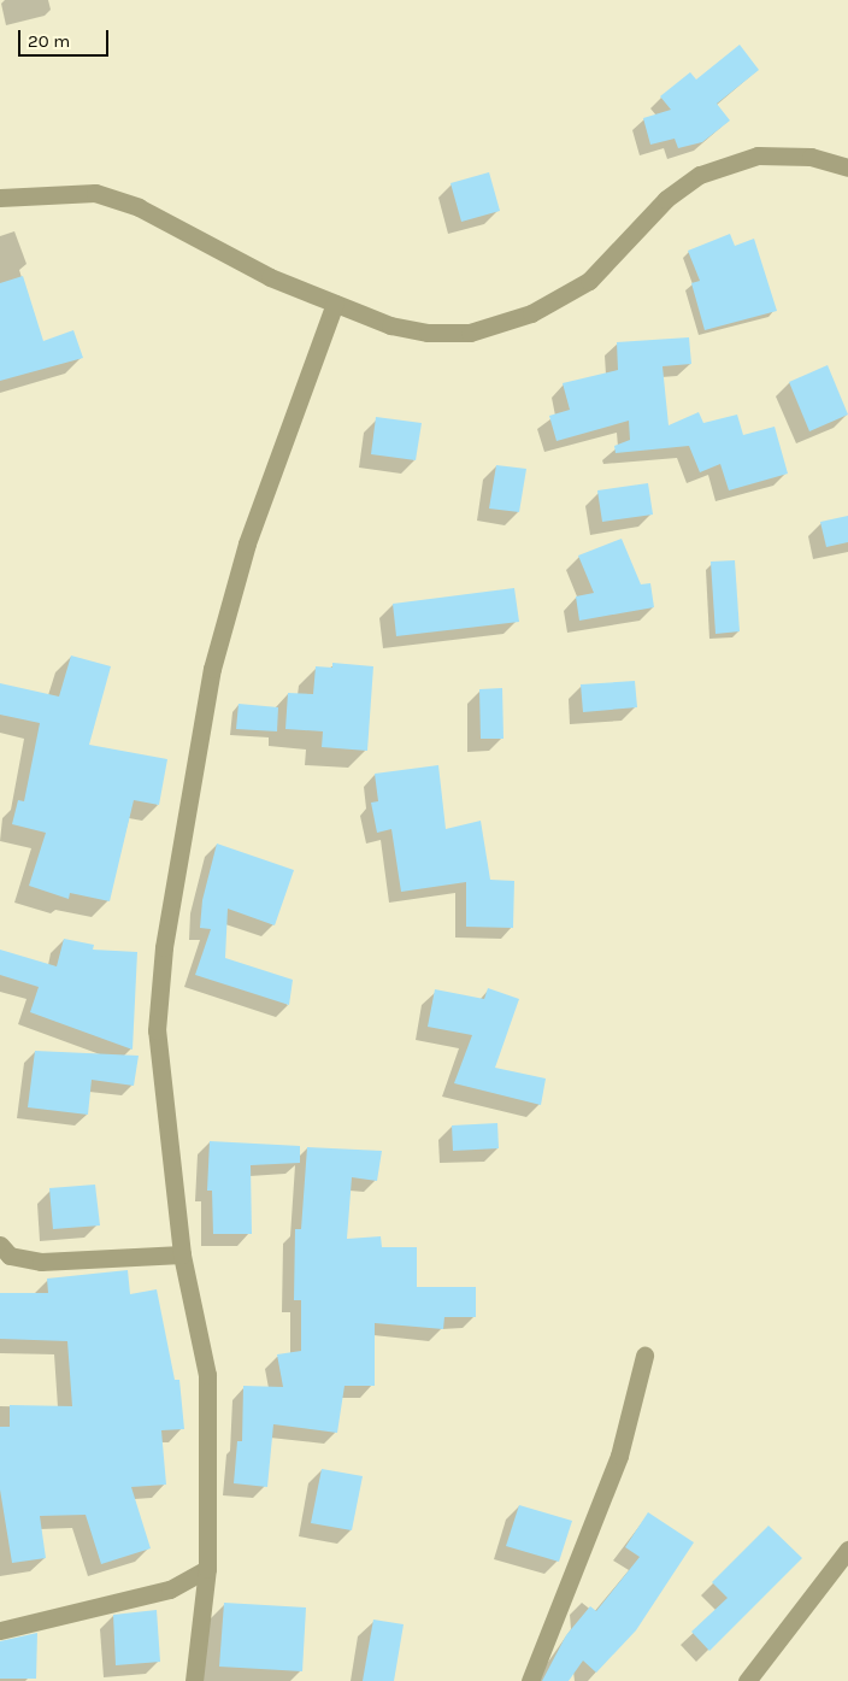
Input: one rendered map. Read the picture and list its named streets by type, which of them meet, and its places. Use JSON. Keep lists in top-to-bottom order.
{
  "scale_bar": "20 m"
}
